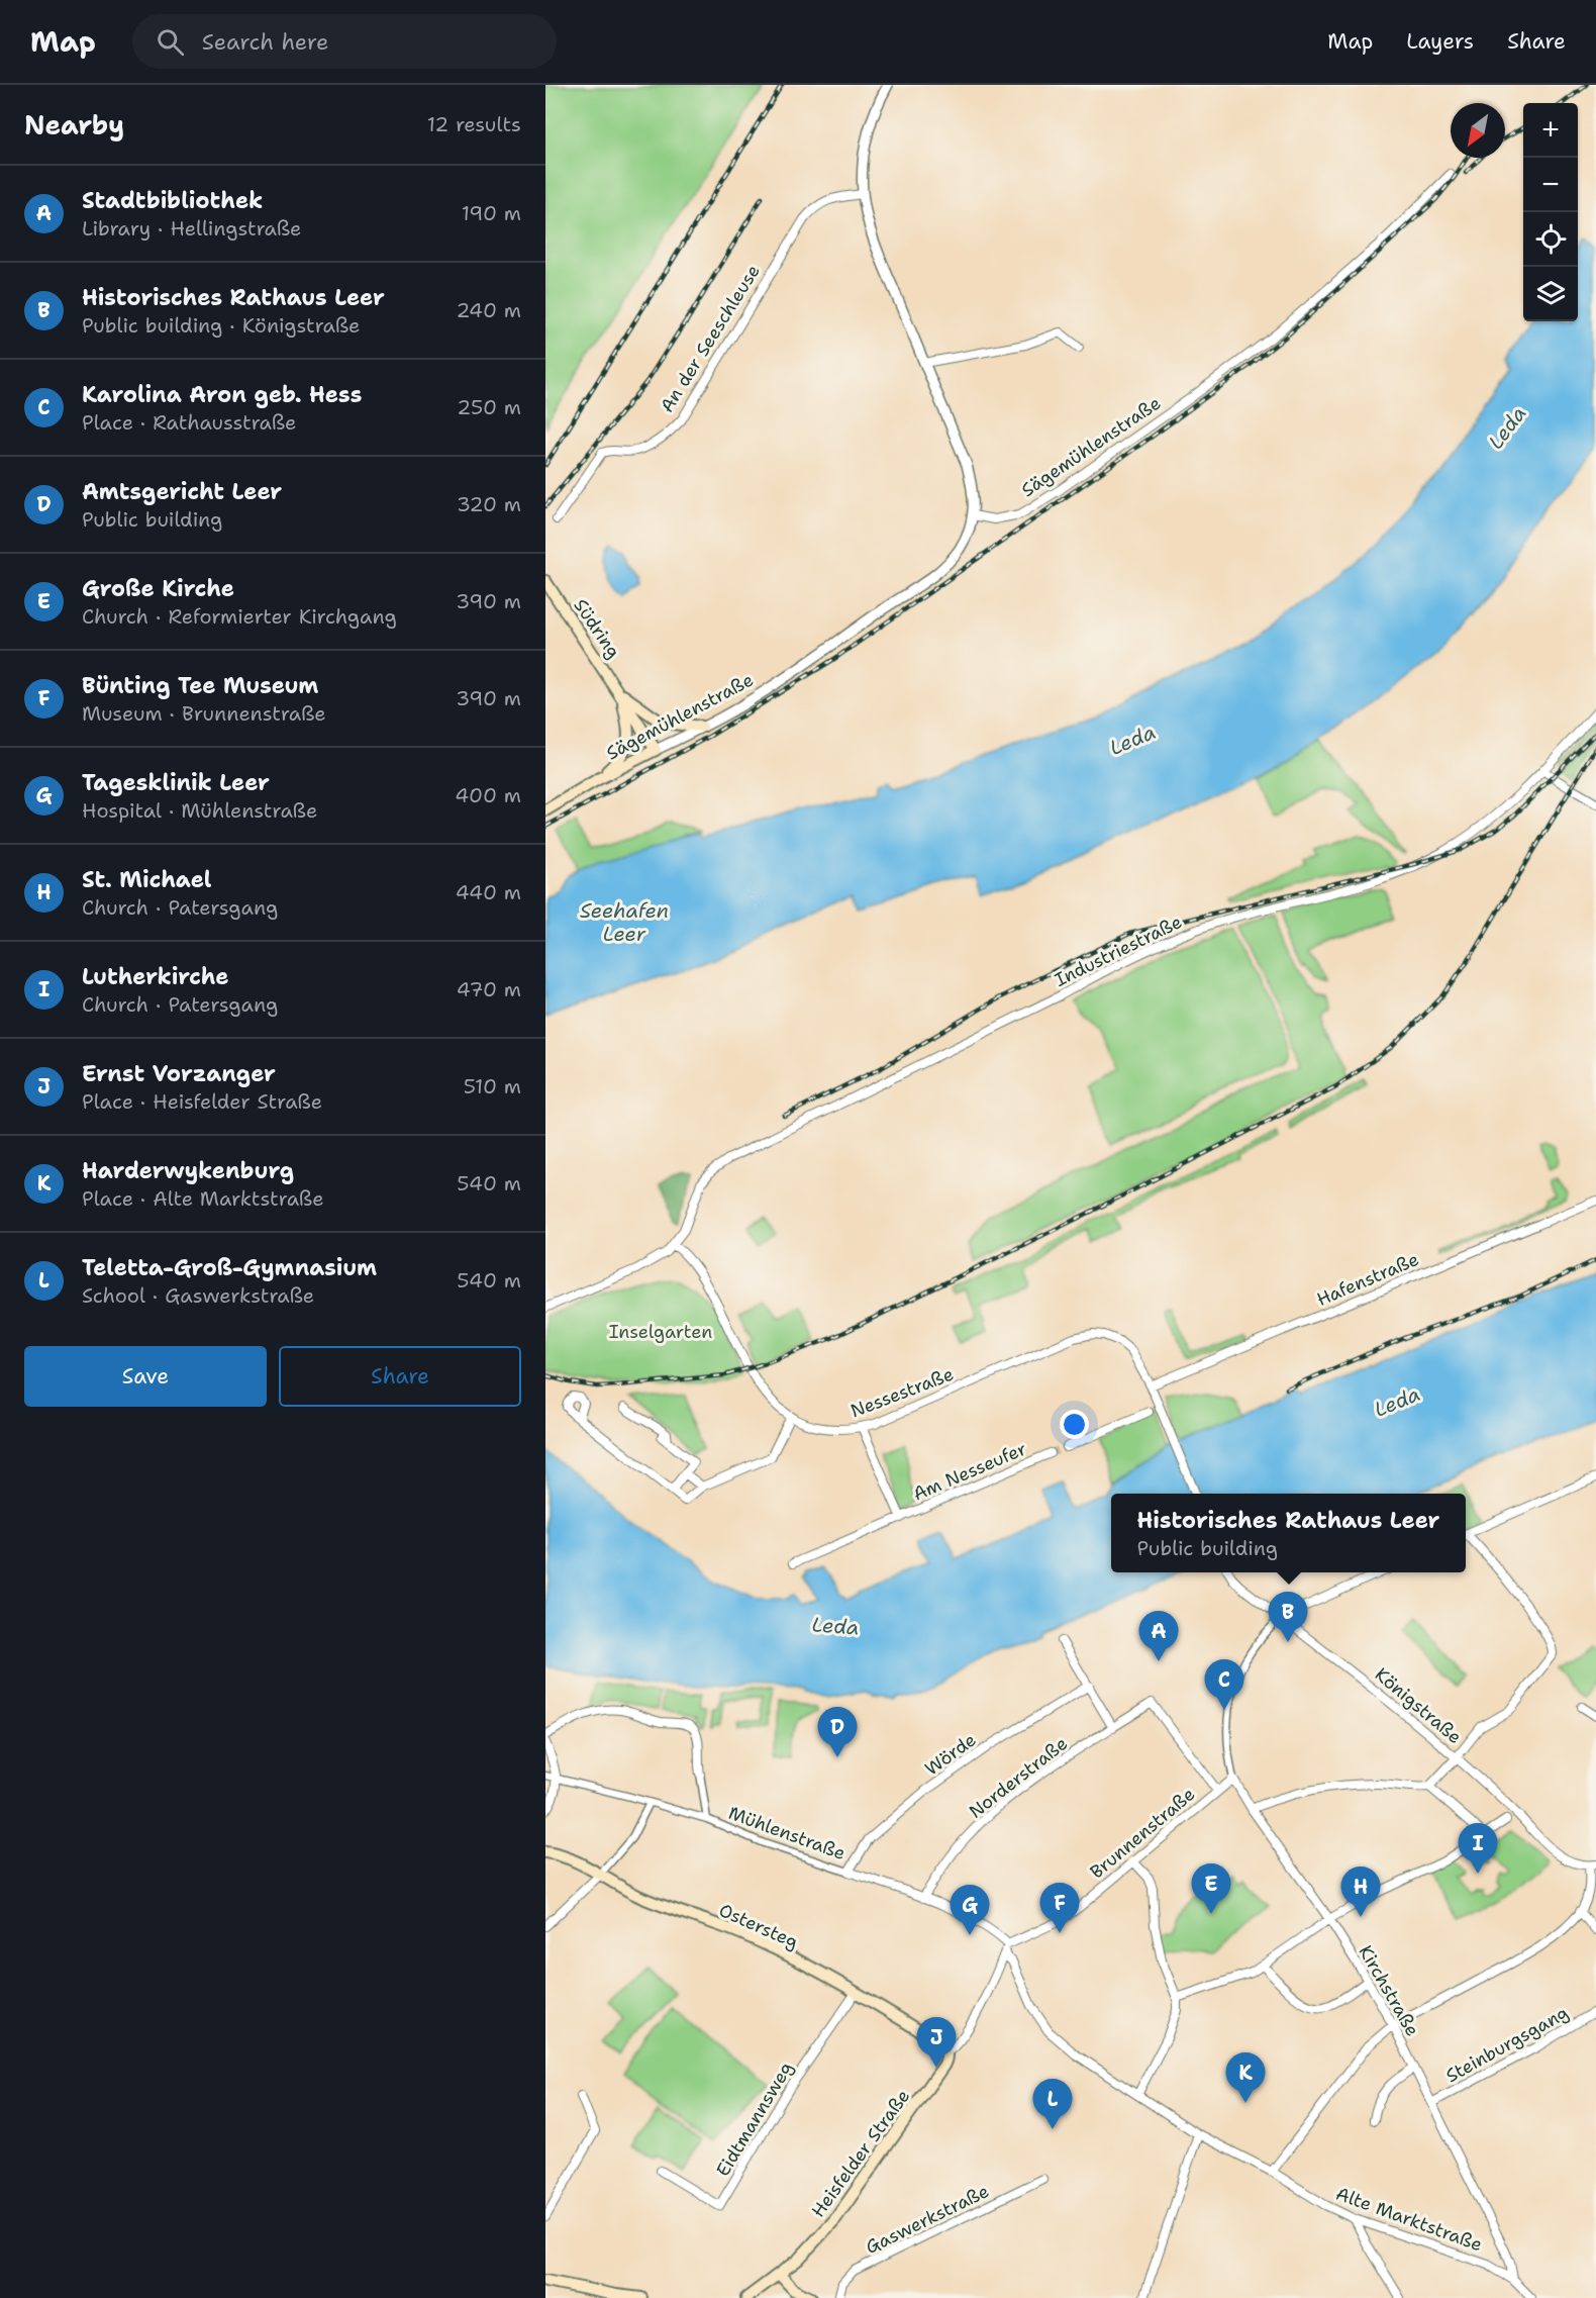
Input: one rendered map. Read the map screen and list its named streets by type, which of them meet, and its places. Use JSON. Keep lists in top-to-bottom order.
{
  "streets": {
    "main road": [
      "Sägemühlenstraße",
      "Südring",
      "Ostersteg",
      "Heisfelder Straße"
    ],
    "street": [
      "An der Seeschleuse",
      "Industriestraße",
      "Hafenstraße",
      "Nessestraße",
      "Am Nesseufer",
      "Königstraße",
      "Wörde",
      "Norderstraße",
      "Mühlenstraße",
      "Brunnenstraße",
      "Kirchstraße",
      "Steinburgsgang",
      "Eidtmannsweg",
      "Gaswerkstraße",
      "Alte Marktstraße"
    ]
  },
  "crossings": [
    ["Sägemühlenstraße", "Südring"],
    ["Industriestraße", "Nessestraße"],
    ["Hafenstraße", "Nessestraße"],
    ["Nessestraße", "Am Nesseufer"],
    ["Wörde", "Mühlenstraße"],
    ["Norderstraße", "Mühlenstraße"],
    ["Norderstraße", "Brunnenstraße"],
    ["Mühlenstraße", "Brunnenstraße"],
    ["Mühlenstraße", "Heisfelder Straße"],
    ["Brunnenstraße", "Kirchstraße"],
    ["Brunnenstraße", "Heisfelder Straße"],
    ["Ostersteg", "Eidtmannsweg"],
    ["Ostersteg", "Heisfelder Straße"],
    ["Kirchstraße", "Steinburgsgang"],
    ["Kirchstraße", "Alte Marktstraße"],
    ["Heisfelder Straße", "Alte Marktstraße"]
  ],
  "water": ["Leda", "Seehafen Leer"],
  "parks": ["Inselgarten"],
  "north": "bottom left",
  "page": {
    "header": "Map",
    "search": "Search here",
    "nav": ["Map", "Layers", "Share"],
    "heading": ["Nearby", "12 results"],
    "map_buttons": ["+", "−"],
    "list": [
      {
        "mark": "A",
        "name": "Stadtbibliothek",
        "note": "Library · Hellingstraße",
        "value": "190 m"
      },
      {
        "mark": "B",
        "name": "Historisches Rathaus Leer",
        "note": "Public building · Königstraße",
        "value": "240 m"
      },
      {
        "mark": "C",
        "name": "Karolina Aron geb. Hess",
        "note": "Place · Rathausstraße",
        "value": "250 m"
      },
      {
        "mark": "D",
        "name": "Amtsgericht Leer",
        "note": "Public building",
        "value": "320 m"
      },
      {
        "mark": "E",
        "name": "Große Kirche",
        "note": "Church · Reformierter Kirchgang",
        "value": "390 m"
      },
      {
        "mark": "F",
        "name": "Bünting Tee Museum",
        "note": "Museum · Brunnenstraße",
        "value": "390 m"
      },
      {
        "mark": "G",
        "name": "Tagesklinik Leer",
        "note": "Hospital · Mühlenstraße",
        "value": "400 m"
      },
      {
        "mark": "H",
        "name": "St. Michael",
        "note": "Church · Patersgang",
        "value": "440 m"
      },
      {
        "mark": "I",
        "name": "Lutherkirche",
        "note": "Church · Patersgang",
        "value": "470 m"
      },
      {
        "mark": "J",
        "name": "Ernst Vorzanger",
        "note": "Place · Heisfelder Straße",
        "value": "510 m"
      },
      {
        "mark": "K",
        "name": "Harderwykenburg",
        "note": "Place · Alte Marktstraße",
        "value": "540 m"
      },
      {
        "mark": "L",
        "name": "Teletta-Groß-Gymnasium",
        "note": "School · Gaswerkstraße",
        "value": "540 m"
      }
    ],
    "buttons": ["Save", "Share"],
    "popup": ["Historisches Rathaus Leer", "Public building"],
    "pins": [
      "B",
      "A",
      "C",
      "D",
      "I",
      "E",
      "H",
      "F",
      "G",
      "J",
      "K",
      "L"
    ]
  }
}
